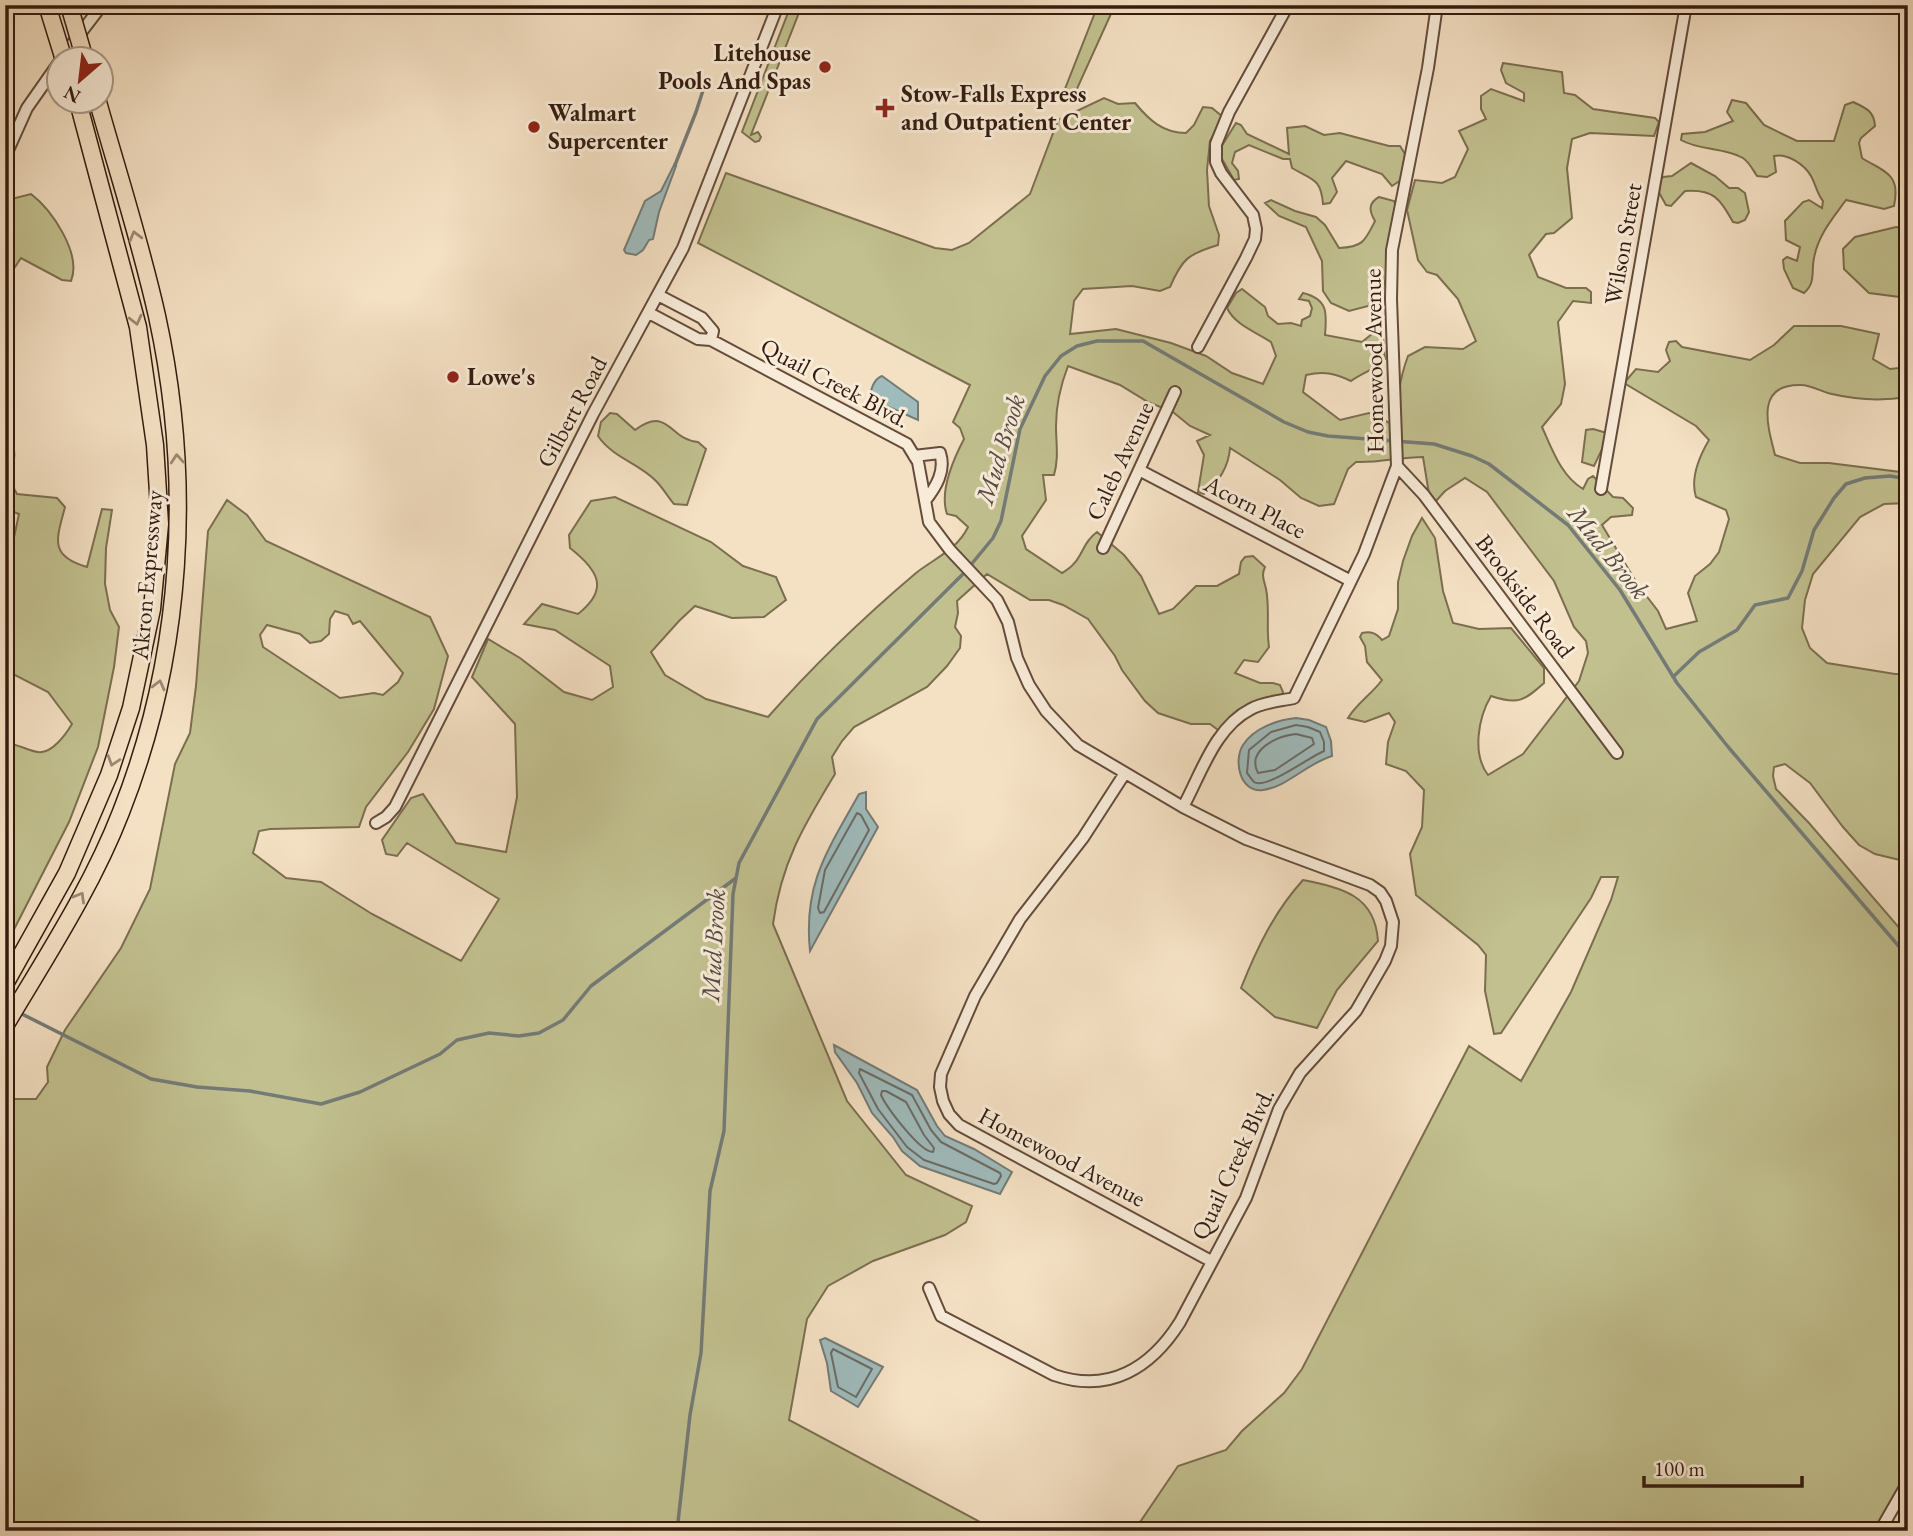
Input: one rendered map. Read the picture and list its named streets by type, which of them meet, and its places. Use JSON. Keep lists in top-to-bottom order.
{
  "streets": {
    "highway": ["Akron Expressway"],
    "street": [
      "Wilson Street",
      "Homewood Avenue",
      "Quail Creek Blvd.",
      "Gilbert Road",
      "Caleb Avenue",
      "Acorn Place",
      "Brookside Road"
    ]
  },
  "crossings": [
    ["Homewood Avenue", "Quail Creek Blvd."],
    ["Homewood Avenue", "Acorn Place"],
    ["Homewood Avenue", "Brookside Road"],
    ["Quail Creek Blvd.", "Gilbert Road"],
    ["Caleb Avenue", "Acorn Place"]
  ],
  "water": ["Mud Brook"],
  "places": {
    "other": ["Litehouse Pools And Spas", "Walmart Supercenter", "Lowe's"],
    "health": ["Stow-Falls Express and Outpatient Center"]
  },
  "scale_bar": "100 m",
  "north": "bottom left"
}
